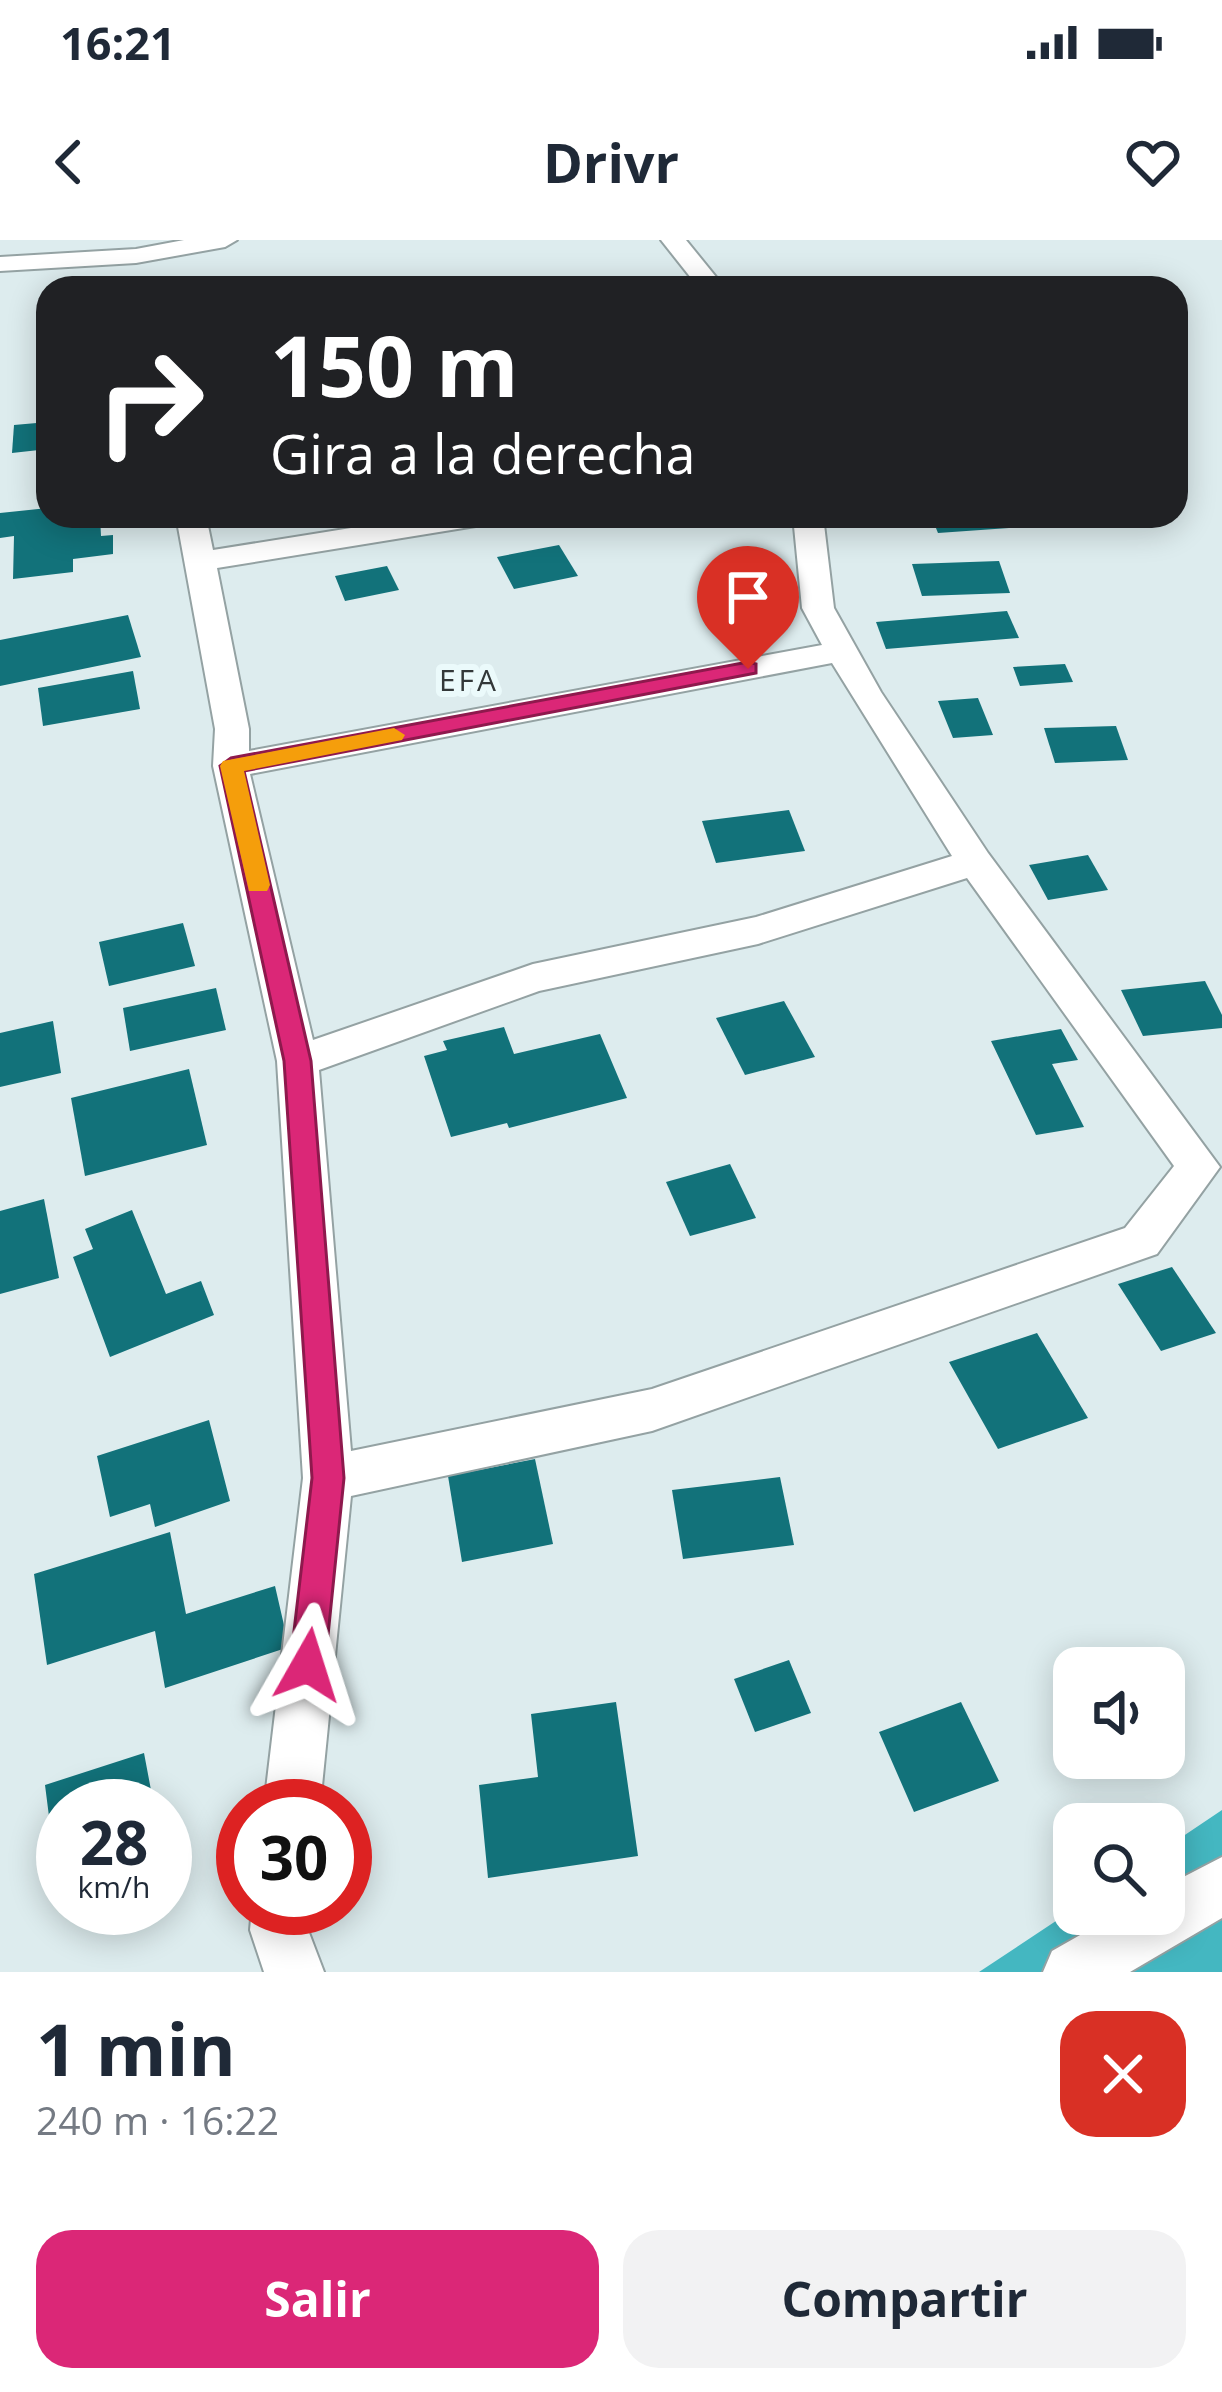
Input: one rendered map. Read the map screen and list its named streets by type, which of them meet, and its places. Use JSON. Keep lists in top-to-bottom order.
{
  "districts": ["EFA"],
  "page": {
    "status": "16:21",
    "header": "Drivr",
    "turn": ["150 m", "Gira a la derecha"],
    "speed": "28 km/h",
    "limit": "30",
    "heading": ["1 min", "240 m · 16:22"],
    "buttons": ["Salir", "Compartir"]
  }
}
